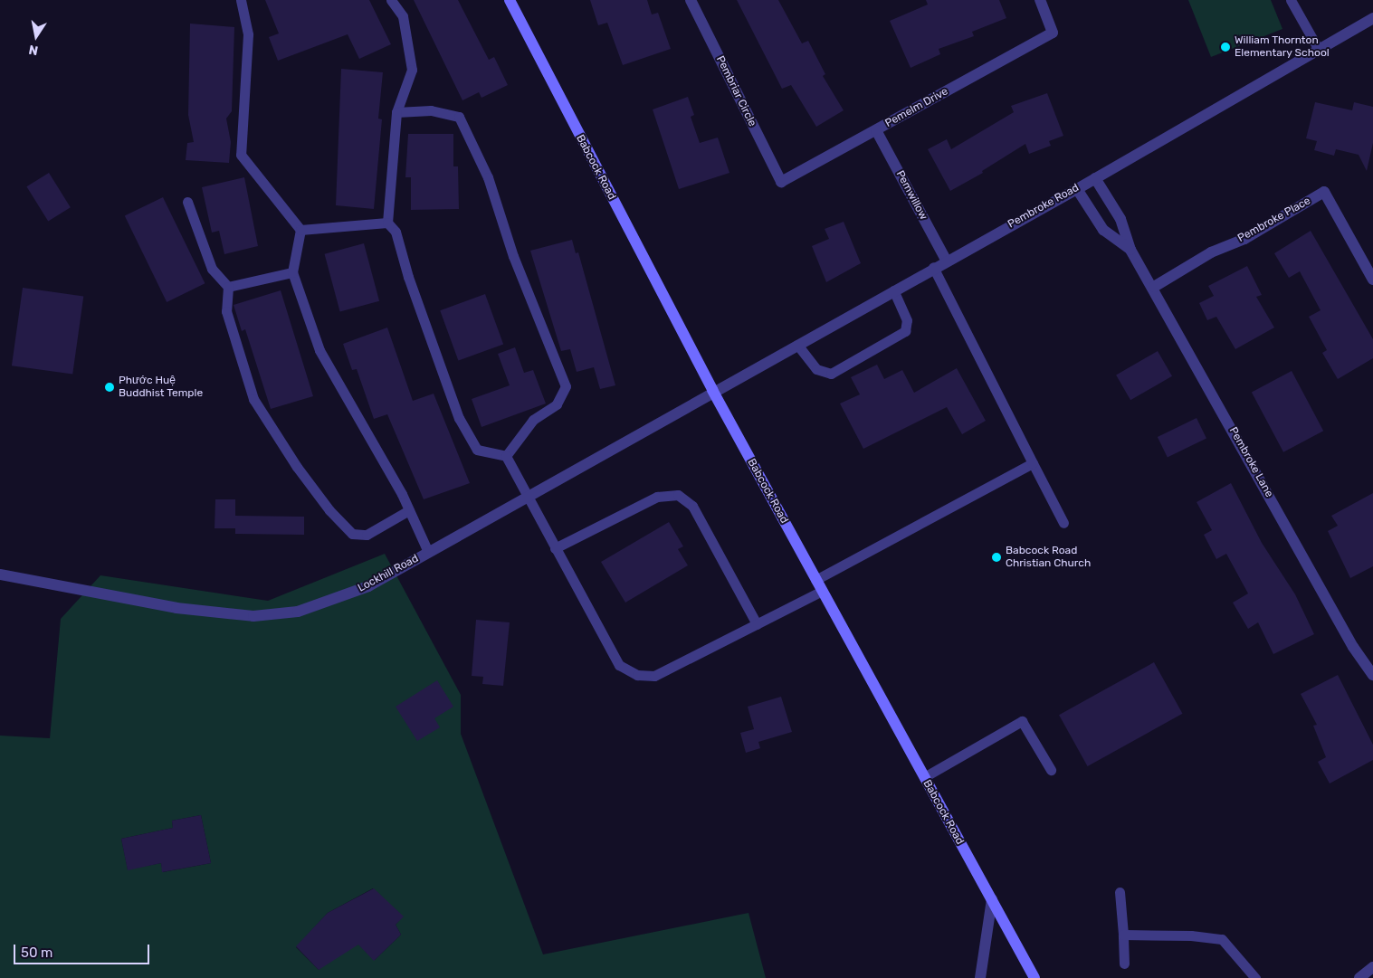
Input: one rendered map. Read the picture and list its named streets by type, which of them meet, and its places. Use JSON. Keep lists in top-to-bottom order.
{
  "streets": {
    "main road": ["Babcock Road"],
    "street": [
      "Pembriar Circle",
      "Pemelm Drive",
      "Pemwillow",
      "Pembroke Road",
      "Pembroke Place",
      "Pembroke Lane",
      "Lockhill Road"
    ]
  },
  "crossings": [
    ["Pembriar Circle", "Pemelm Drive"],
    ["Pemelm Drive", "Pemwillow"],
    ["Babcock Road", "Pembroke Road"],
    ["Babcock Road", "Lockhill Road"],
    ["Pemwillow", "Pembroke Road"],
    ["Pembroke Road", "Pembroke Lane"],
    ["Pembroke Road", "Lockhill Road"],
    ["Pembroke Place", "Pembroke Lane"]
  ],
  "places": ["William Thornton Elementary School", "Phước Huệ Buddhist Temple", "Babcock Road Christian Church"],
  "scale_bar": "50 m",
  "north": "bottom"
}
